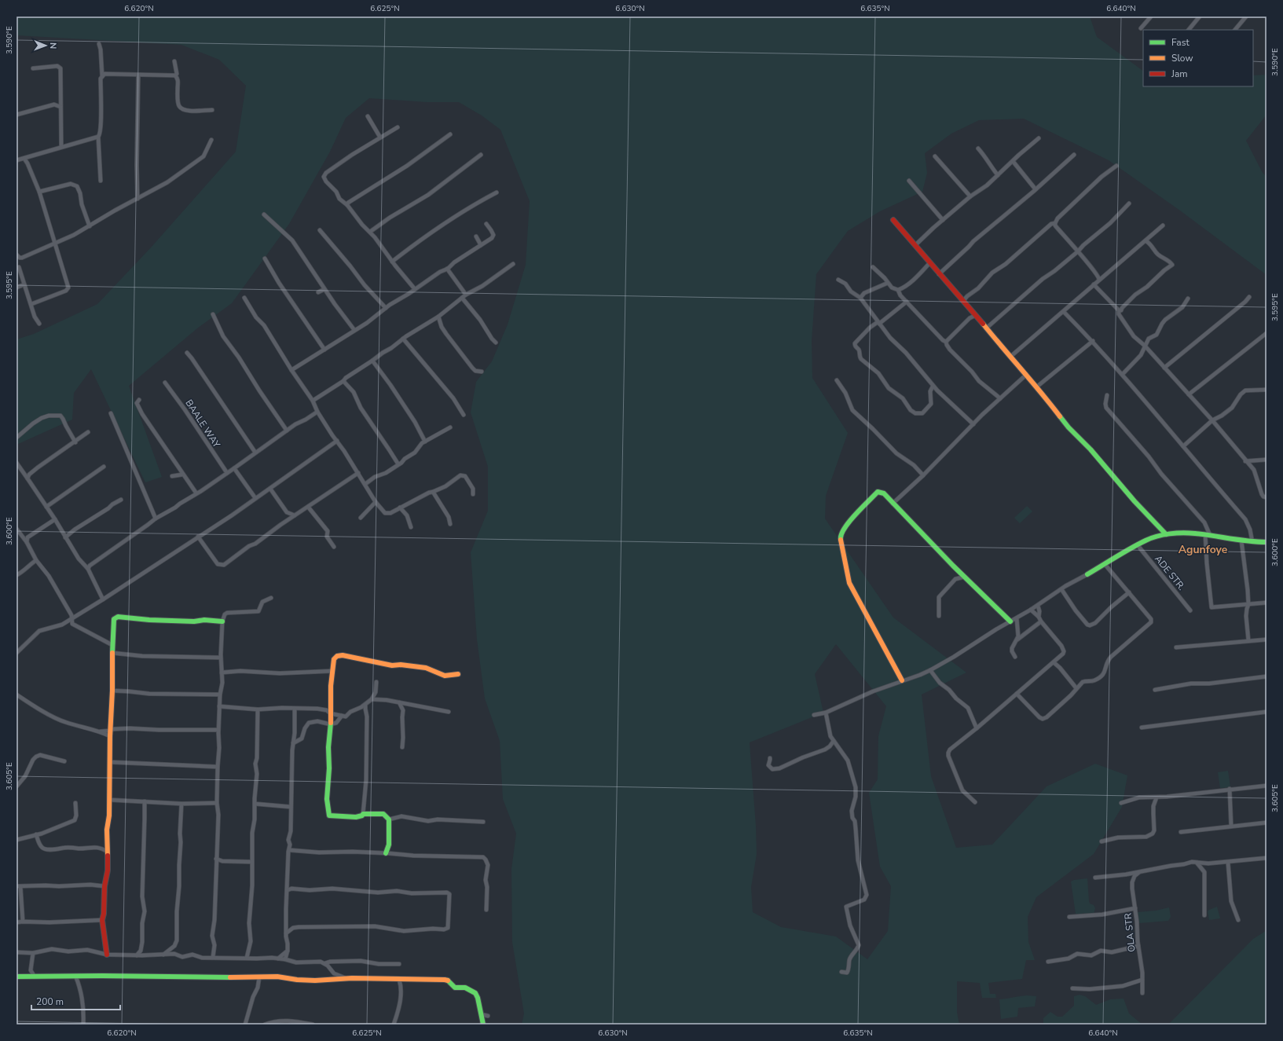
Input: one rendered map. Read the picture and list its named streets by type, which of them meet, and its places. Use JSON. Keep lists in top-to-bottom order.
{
  "streets": {
    "street": ["BAALE WAY", "ADE STR.", "OLA STR"]
  },
  "districts": ["Agunfoye"],
  "legend": ["Fast", "Slow", "Jam"],
  "scale_bar": "200 m",
  "north": "right",
  "coordinates": [
    "6.620°N",
    "6.625°N",
    "6.630°N",
    "6.635°N",
    "6.640°N",
    "3.590°E",
    "3.595°E",
    "3.600°E",
    "3.605°E"
  ]
}
